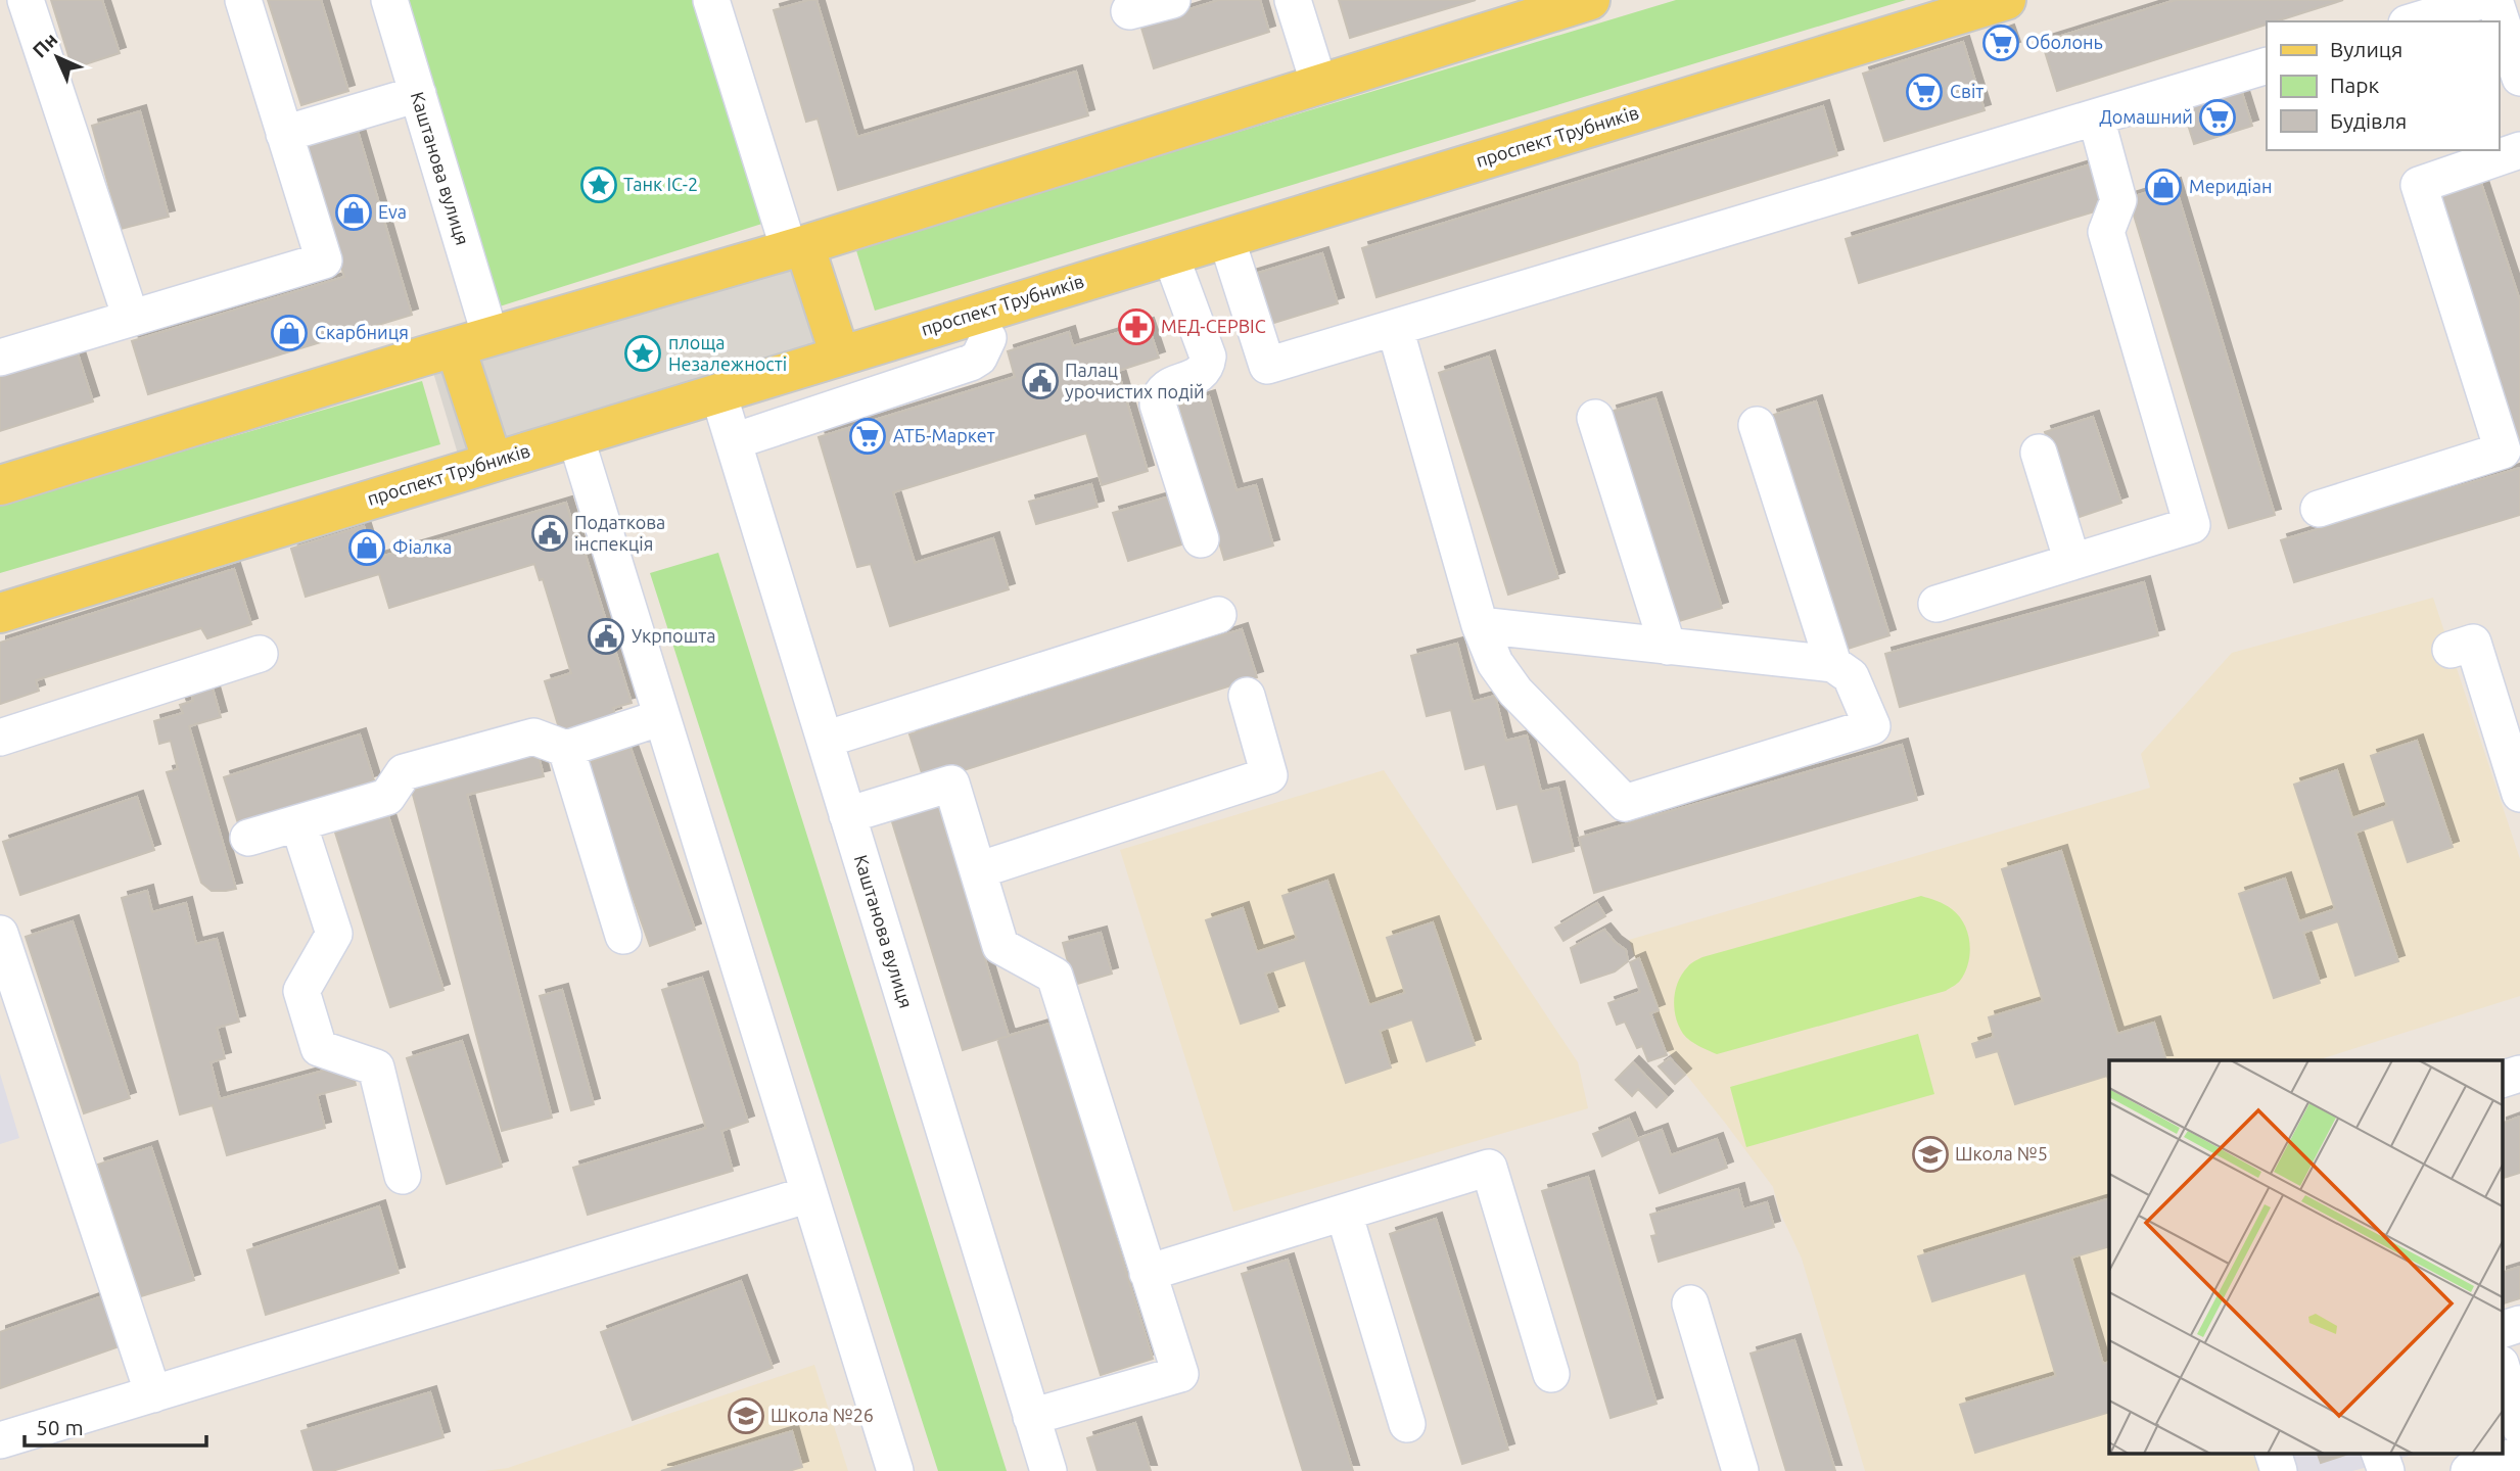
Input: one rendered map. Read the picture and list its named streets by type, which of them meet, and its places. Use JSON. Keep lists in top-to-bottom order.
{
  "streets": {
    "main road": ["проспект Трубників"],
    "street": ["Каштанова вулиця"]
  },
  "crossings": [
    ["проспект Трубників", "Каштанова вулиця"]
  ],
  "places": {
    "supermarket": [
      "Оболонь",
      "Світ",
      "Домашний",
      "АТБ-Маркет"
    ],
    "place": ["Танк ІС-2", "площа Незалежності"],
    "shop": [
      "Меридіан",
      "Eva",
      "Скарбниця",
      "Фіалка"
    ],
    "pharmacy": ["МЕД-СЕРВІС"],
    "public building": ["Палац урочистих подій", "Податкова інспекція", "Укрпошта"],
    "school or university": ["Школа №5", "Школа №26"]
  },
  "legend": ["Вулиця", "Парк", "Будівля"],
  "scale_bar": "50 m",
  "north": "top left"
}
